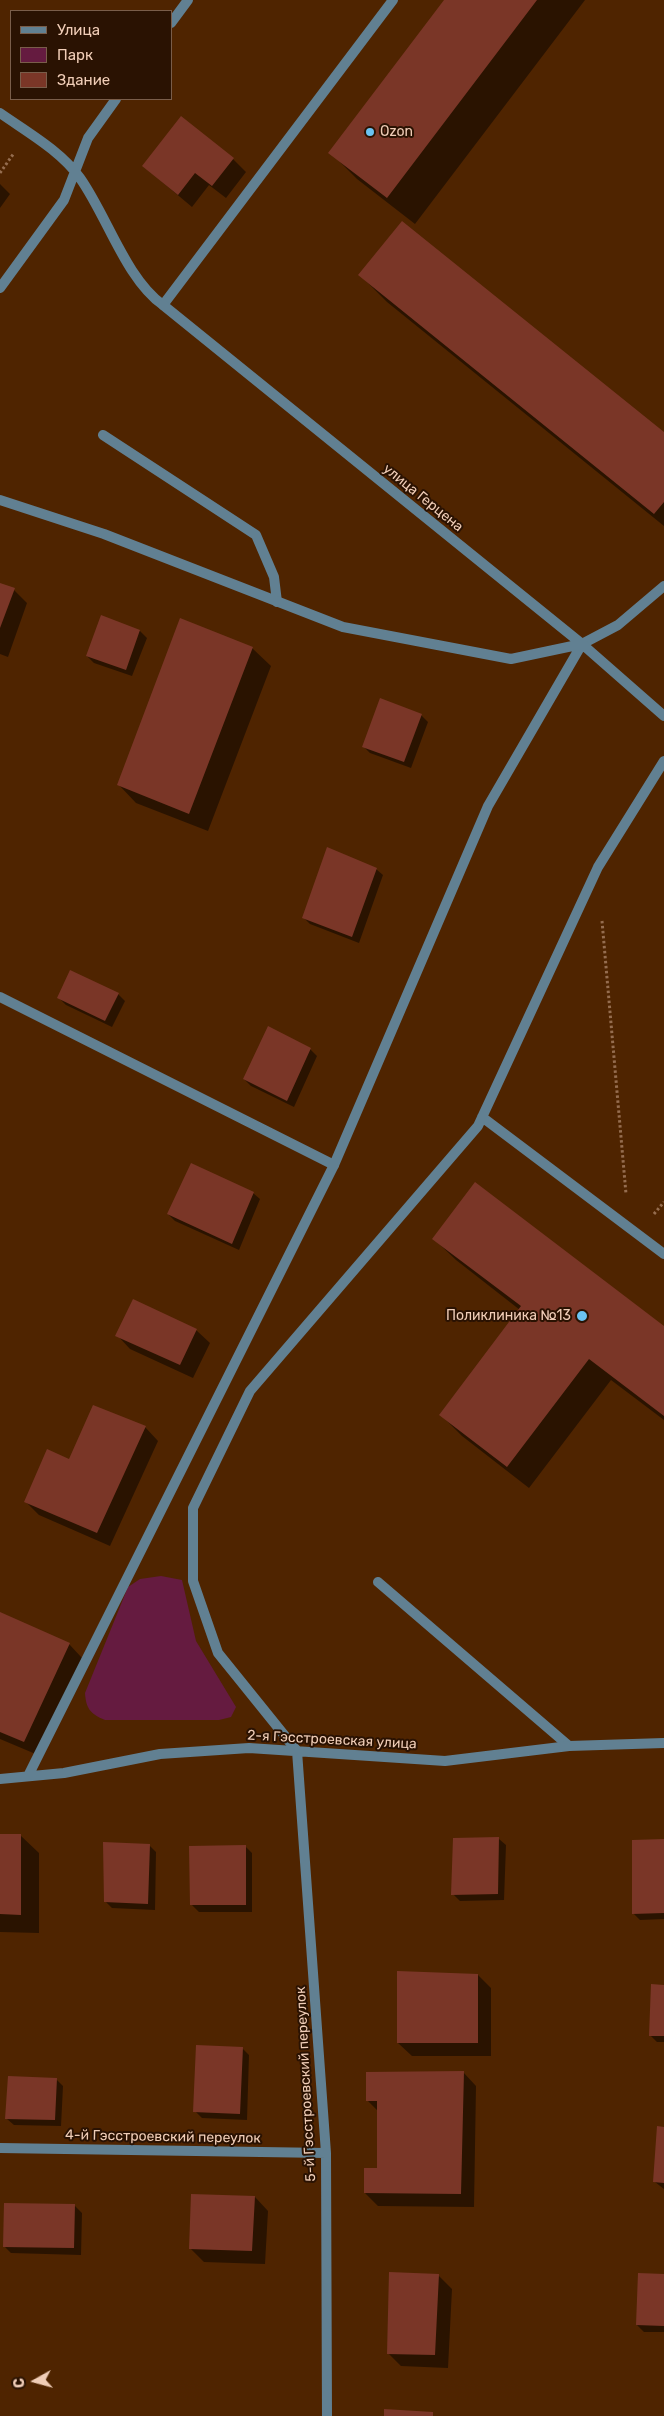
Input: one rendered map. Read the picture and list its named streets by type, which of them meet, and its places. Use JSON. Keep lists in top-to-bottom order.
{
  "streets": {
    "street": [
      "улица Герцена",
      "2-я Гэсстроевская улица",
      "5-й Гэсстроевский переулок",
      "4-й Гэсстроевский переулок"
    ]
  },
  "crossings": [
    ["2-я Гэсстроевская улица", "5-й Гэсстроевский переулок"],
    ["5-й Гэсстроевский переулок", "4-й Гэсстроевский переулок"]
  ],
  "places": ["Ozon", "Поликлиника №13"],
  "legend": ["Улица", "Парк", "Здание"],
  "north": "left"
}
